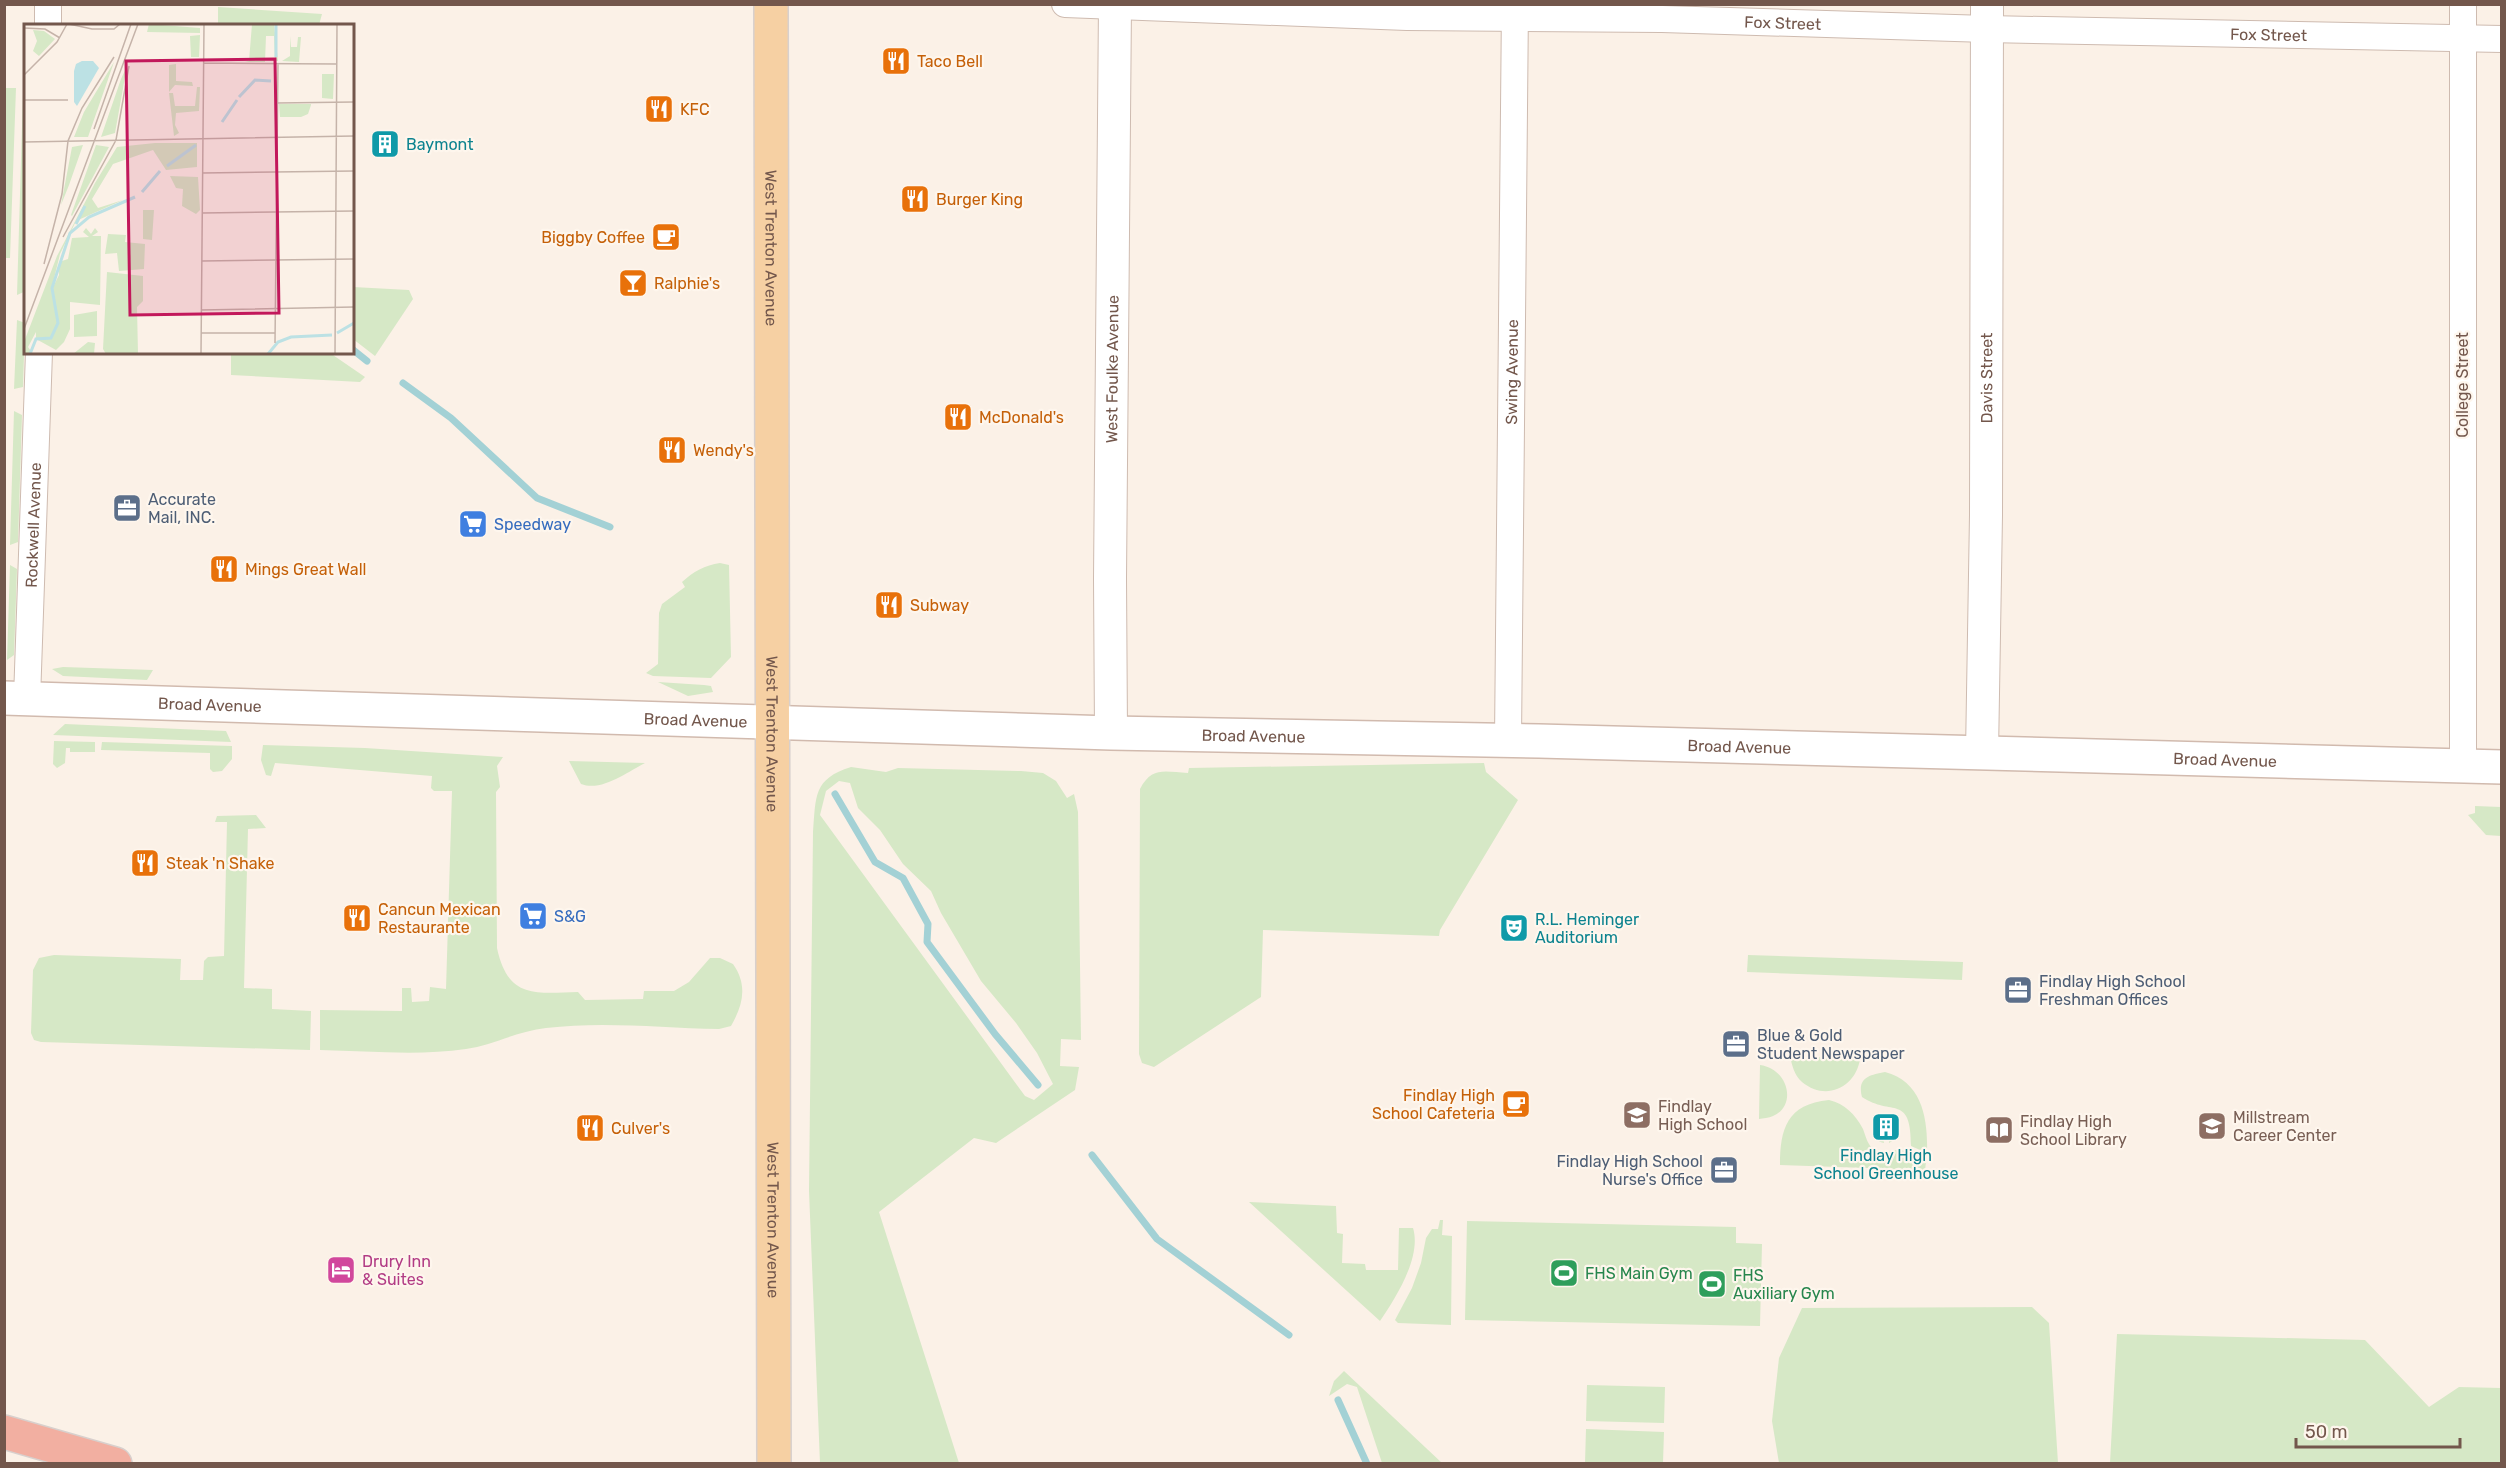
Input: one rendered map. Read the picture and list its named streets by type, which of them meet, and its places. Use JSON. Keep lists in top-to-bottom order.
{
  "streets": {
    "main road": ["West Trenton Avenue", "Broad Avenue"],
    "street": [
      "Fox Street",
      "West Foulke Avenue",
      "Swing Avenue",
      "Davis Street",
      "College Street",
      "Rockwell Avenue"
    ]
  },
  "crossings": [
    ["Fox Street", "West Foulke Avenue"],
    ["Fox Street", "Swing Avenue"],
    ["Fox Street", "Davis Street"],
    ["Fox Street", "College Street"],
    ["West Trenton Avenue", "Broad Avenue"],
    ["West Foulke Avenue", "Broad Avenue"],
    ["Swing Avenue", "Broad Avenue"],
    ["Davis Street", "Broad Avenue"],
    ["College Street", "Broad Avenue"],
    ["Rockwell Avenue", "Broad Avenue"]
  ],
  "places": {
    "restaurant": [
      "Taco Bell",
      "KFC",
      "Burger King",
      "McDonald's",
      "Wendy's",
      "Mings Great Wall",
      "Subway",
      "Steak 'n Shake",
      "Cancun Mexican Restaurante",
      "Culver's"
    ],
    "building": ["Baymont", "Findlay High School Greenhouse"],
    "cafe": ["Biggby Coffee", "Findlay High School Cafeteria"],
    "bar": ["Ralphie's"],
    "office": [
      "Accurate Mail, INC.",
      "Findlay High School Freshman Offices",
      "Blue & Gold Student Newspaper",
      "Findlay High School Nurse's Office"
    ],
    "supermarket": ["Speedway", "S&G"],
    "theatre": ["R.L. Heminger Auditorium"],
    "school or university": ["Findlay High School", "Millstream Career Center"],
    "library": ["Findlay High School Library"],
    "hotel": ["Drury Inn & Suites"],
    "sports": ["FHS Main Gym", "FHS Auxiliary Gym"]
  },
  "scale_bar": "50 m"
}
